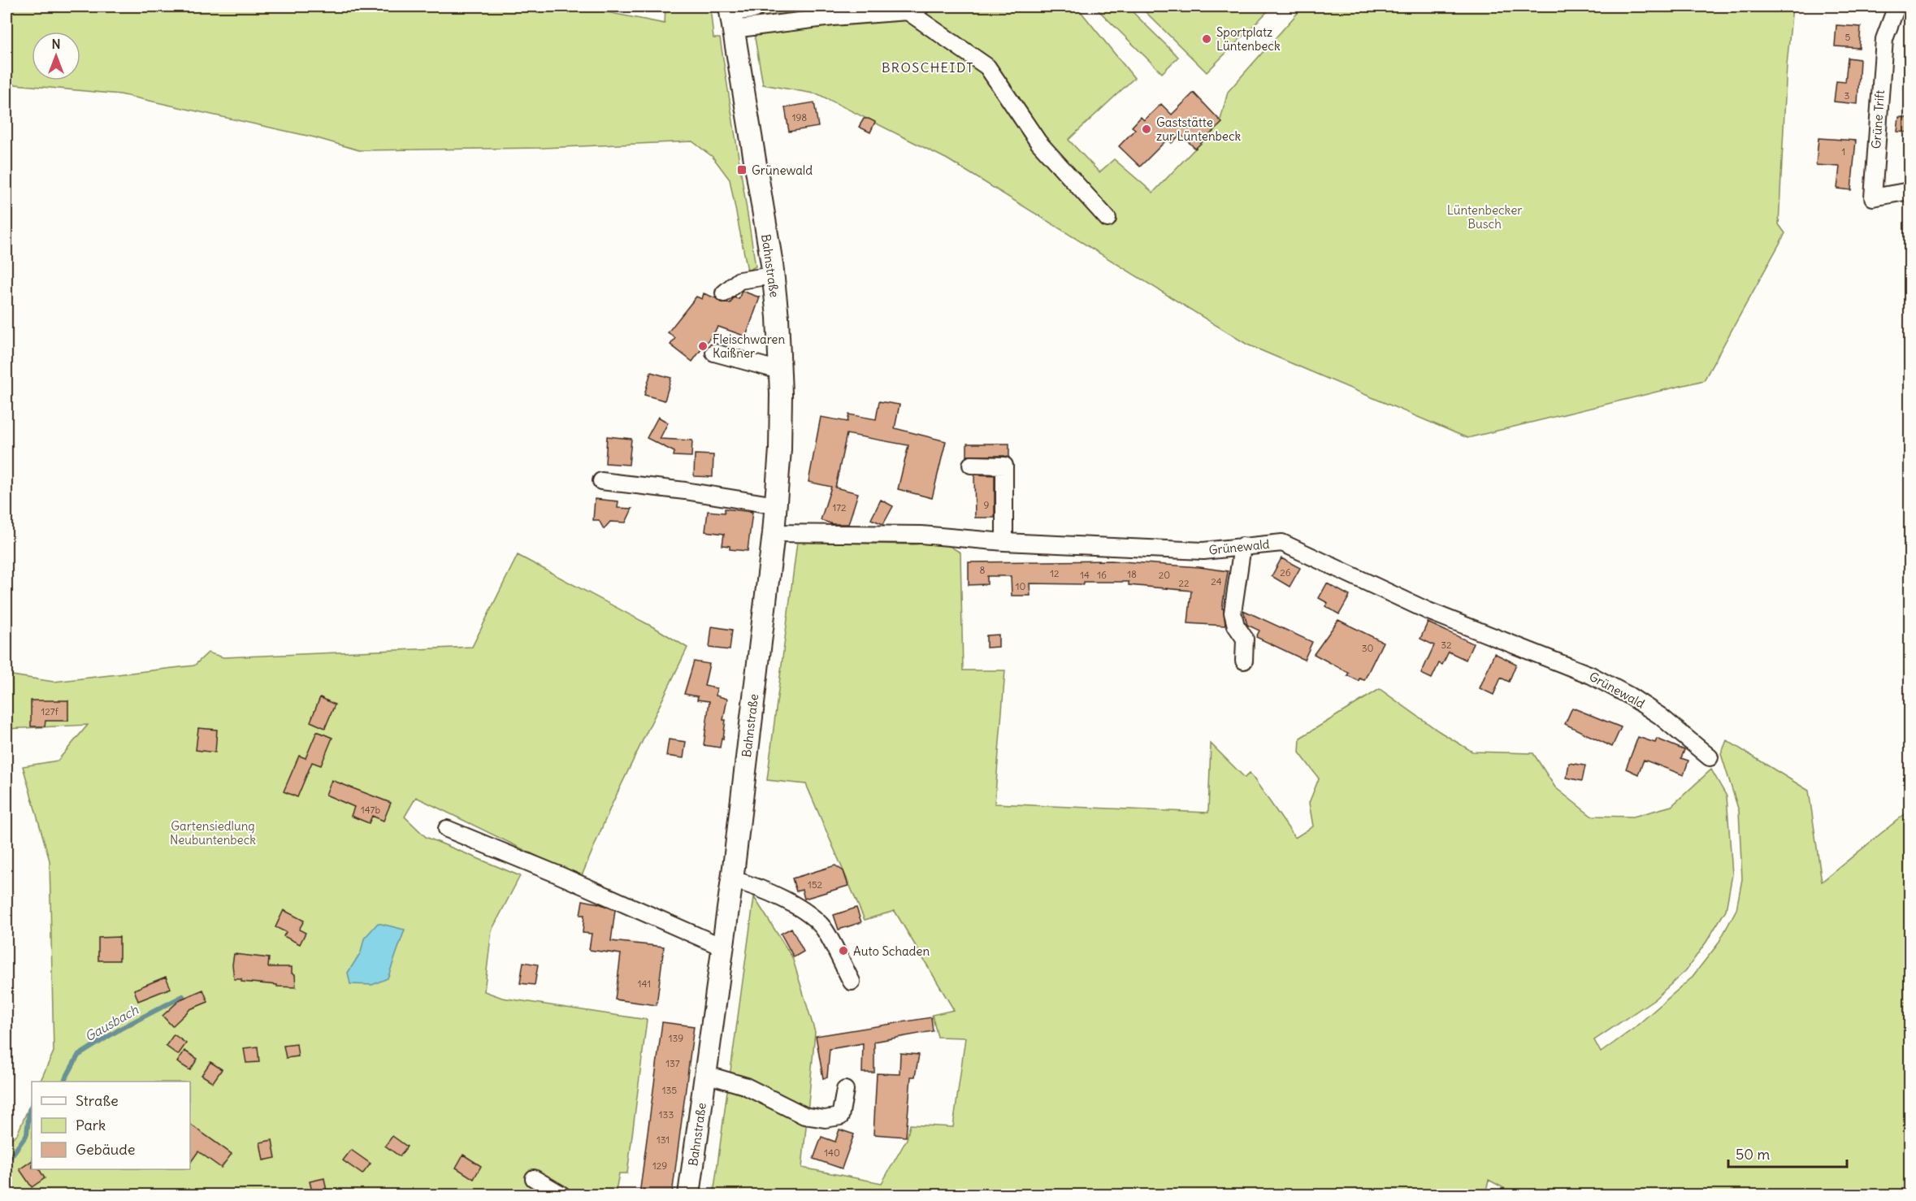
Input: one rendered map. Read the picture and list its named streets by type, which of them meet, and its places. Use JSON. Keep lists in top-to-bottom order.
{
  "streets": {
    "main road": ["Bahnstraße"],
    "street": ["Grüne Trift", "Grünewald"]
  },
  "crossings": [
    ["Bahnstraße", "Grünewald"]
  ],
  "districts": ["BROSCHEIDT"],
  "water": ["Gausbach"],
  "parks": ["Lüntenbecker Busch", "Gartensiedlung Neubuntenbeck"],
  "places": {
    "other": [
      "Sportplatz Lüntenbeck",
      "Gaststätte zur Lüntenbeck",
      "Fleischwaren Kaißner",
      "Auto Schaden"
    ],
    "transit": ["Grünewald"]
  },
  "house_numbers": [
    "5",
    "3",
    "198",
    "1",
    "9",
    "172",
    "8",
    "26",
    "12",
    "18",
    "14",
    "16",
    "20",
    "24",
    "22",
    "10",
    "32",
    "30",
    "127f",
    "147b",
    "152",
    "141",
    "139",
    "137",
    "135",
    "133",
    "131",
    "140",
    "129"
  ],
  "legend": ["Straße", "Park", "Gebäude"],
  "scale_bar": "50 m",
  "north": "top"
}
